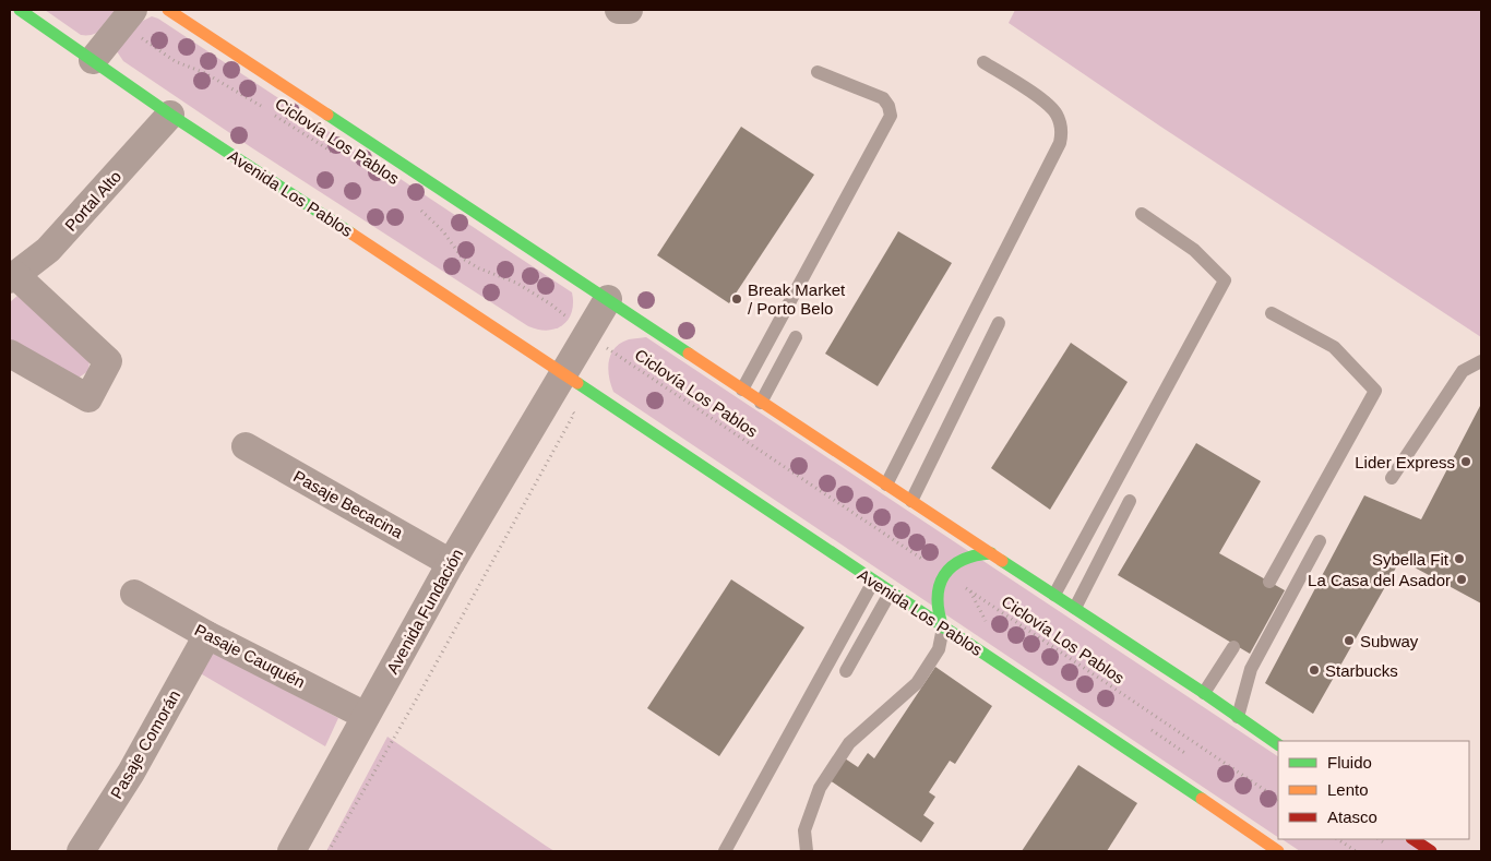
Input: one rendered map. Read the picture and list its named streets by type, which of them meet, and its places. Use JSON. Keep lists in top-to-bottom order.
{
  "streets": {
    "main road": ["Avenida Los Pablos"],
    "street": [
      "Portal Alto",
      "Pasaje Becacina",
      "Avenida Fundación",
      "Pasaje Cauquén",
      "Pasaje Comorán"
    ],
    "path": ["Ciclovía Los Pablos"]
  },
  "crossings": [
    ["Avenida Los Pablos", "Portal Alto"],
    ["Avenida Los Pablos", "Avenida Fundación"],
    ["Pasaje Becacina", "Avenida Fundación"],
    ["Avenida Fundación", "Pasaje Cauquén"],
    ["Pasaje Cauquén", "Pasaje Comorán"]
  ],
  "places": [
    "Break Market / Porto Belo",
    "Lider Express",
    "Sybella Fit",
    "La Casa del Asador",
    "Subway",
    "Starbucks"
  ],
  "legend": ["Fluido", "Lento", "Atasco"]
}
